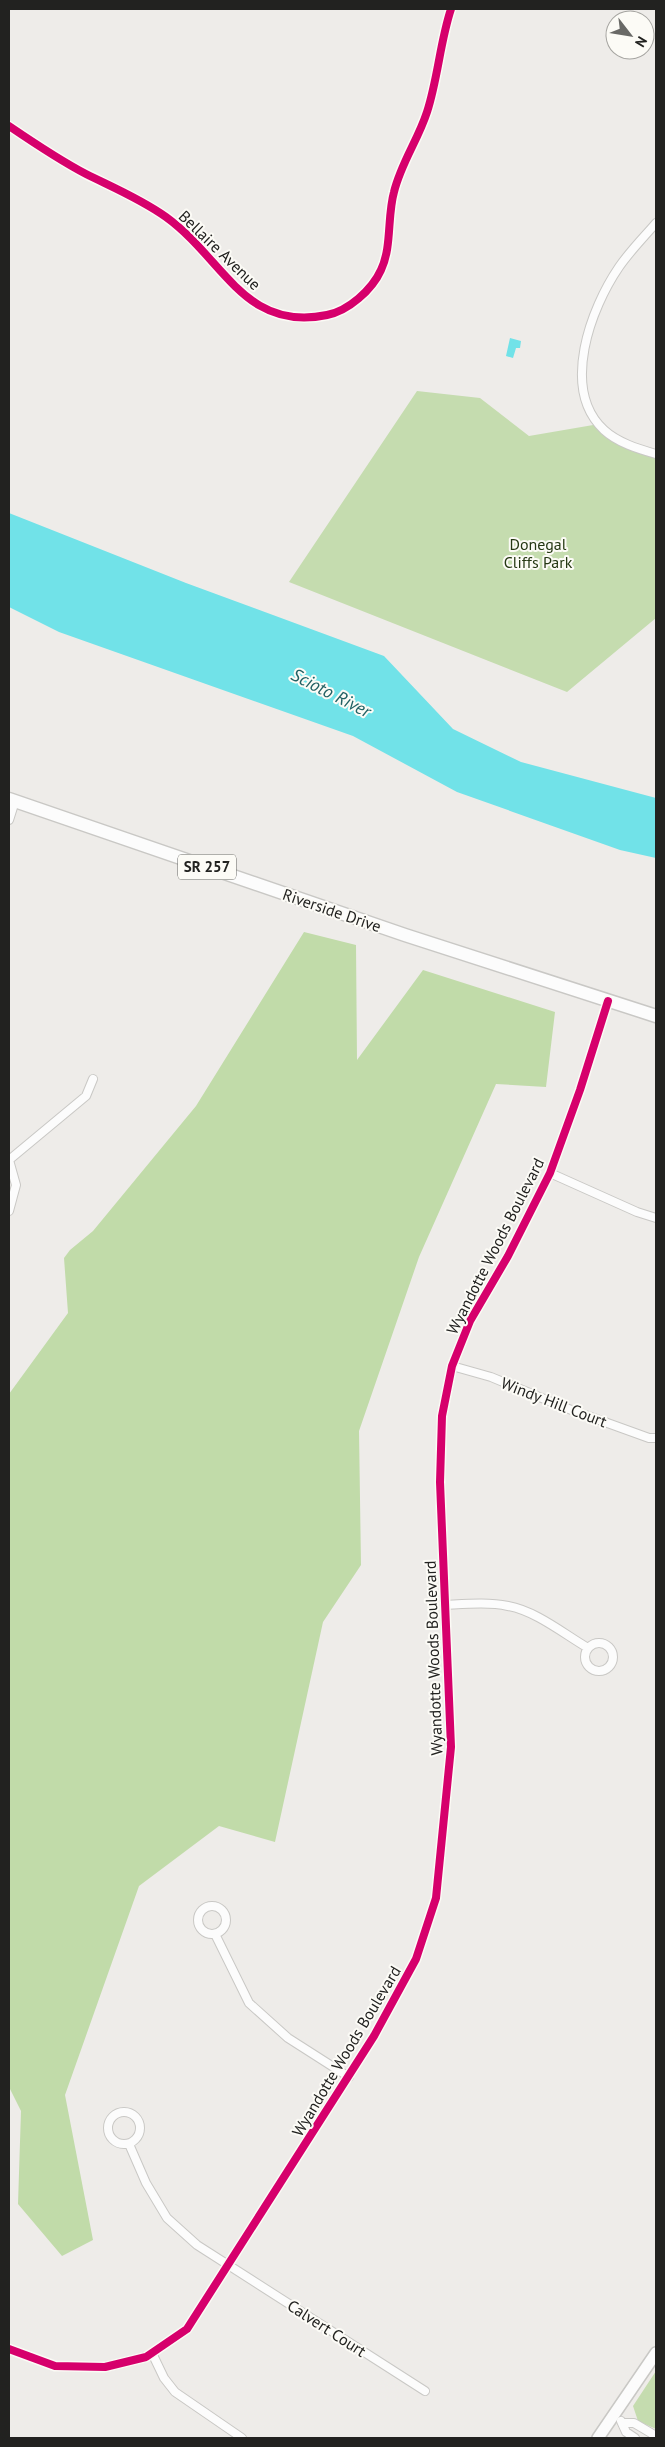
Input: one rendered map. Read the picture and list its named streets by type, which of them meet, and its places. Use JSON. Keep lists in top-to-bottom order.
{
  "streets": {
    "main road": ["SR 257", "Riverside Drive"],
    "street": [
      "Bellaire Avenue",
      "Wyandotte Woods Boulevard",
      "Windy Hill Court",
      "Calvert Court"
    ]
  },
  "crossings": [
    ["Riverside Drive", "Wyandotte Woods Boulevard"],
    ["Wyandotte Woods Boulevard", "Windy Hill Court"],
    ["Wyandotte Woods Boulevard", "Calvert Court"]
  ],
  "water": ["Scioto River"],
  "parks": ["Donegal Cliffs Park"],
  "north": "bottom right"
}
